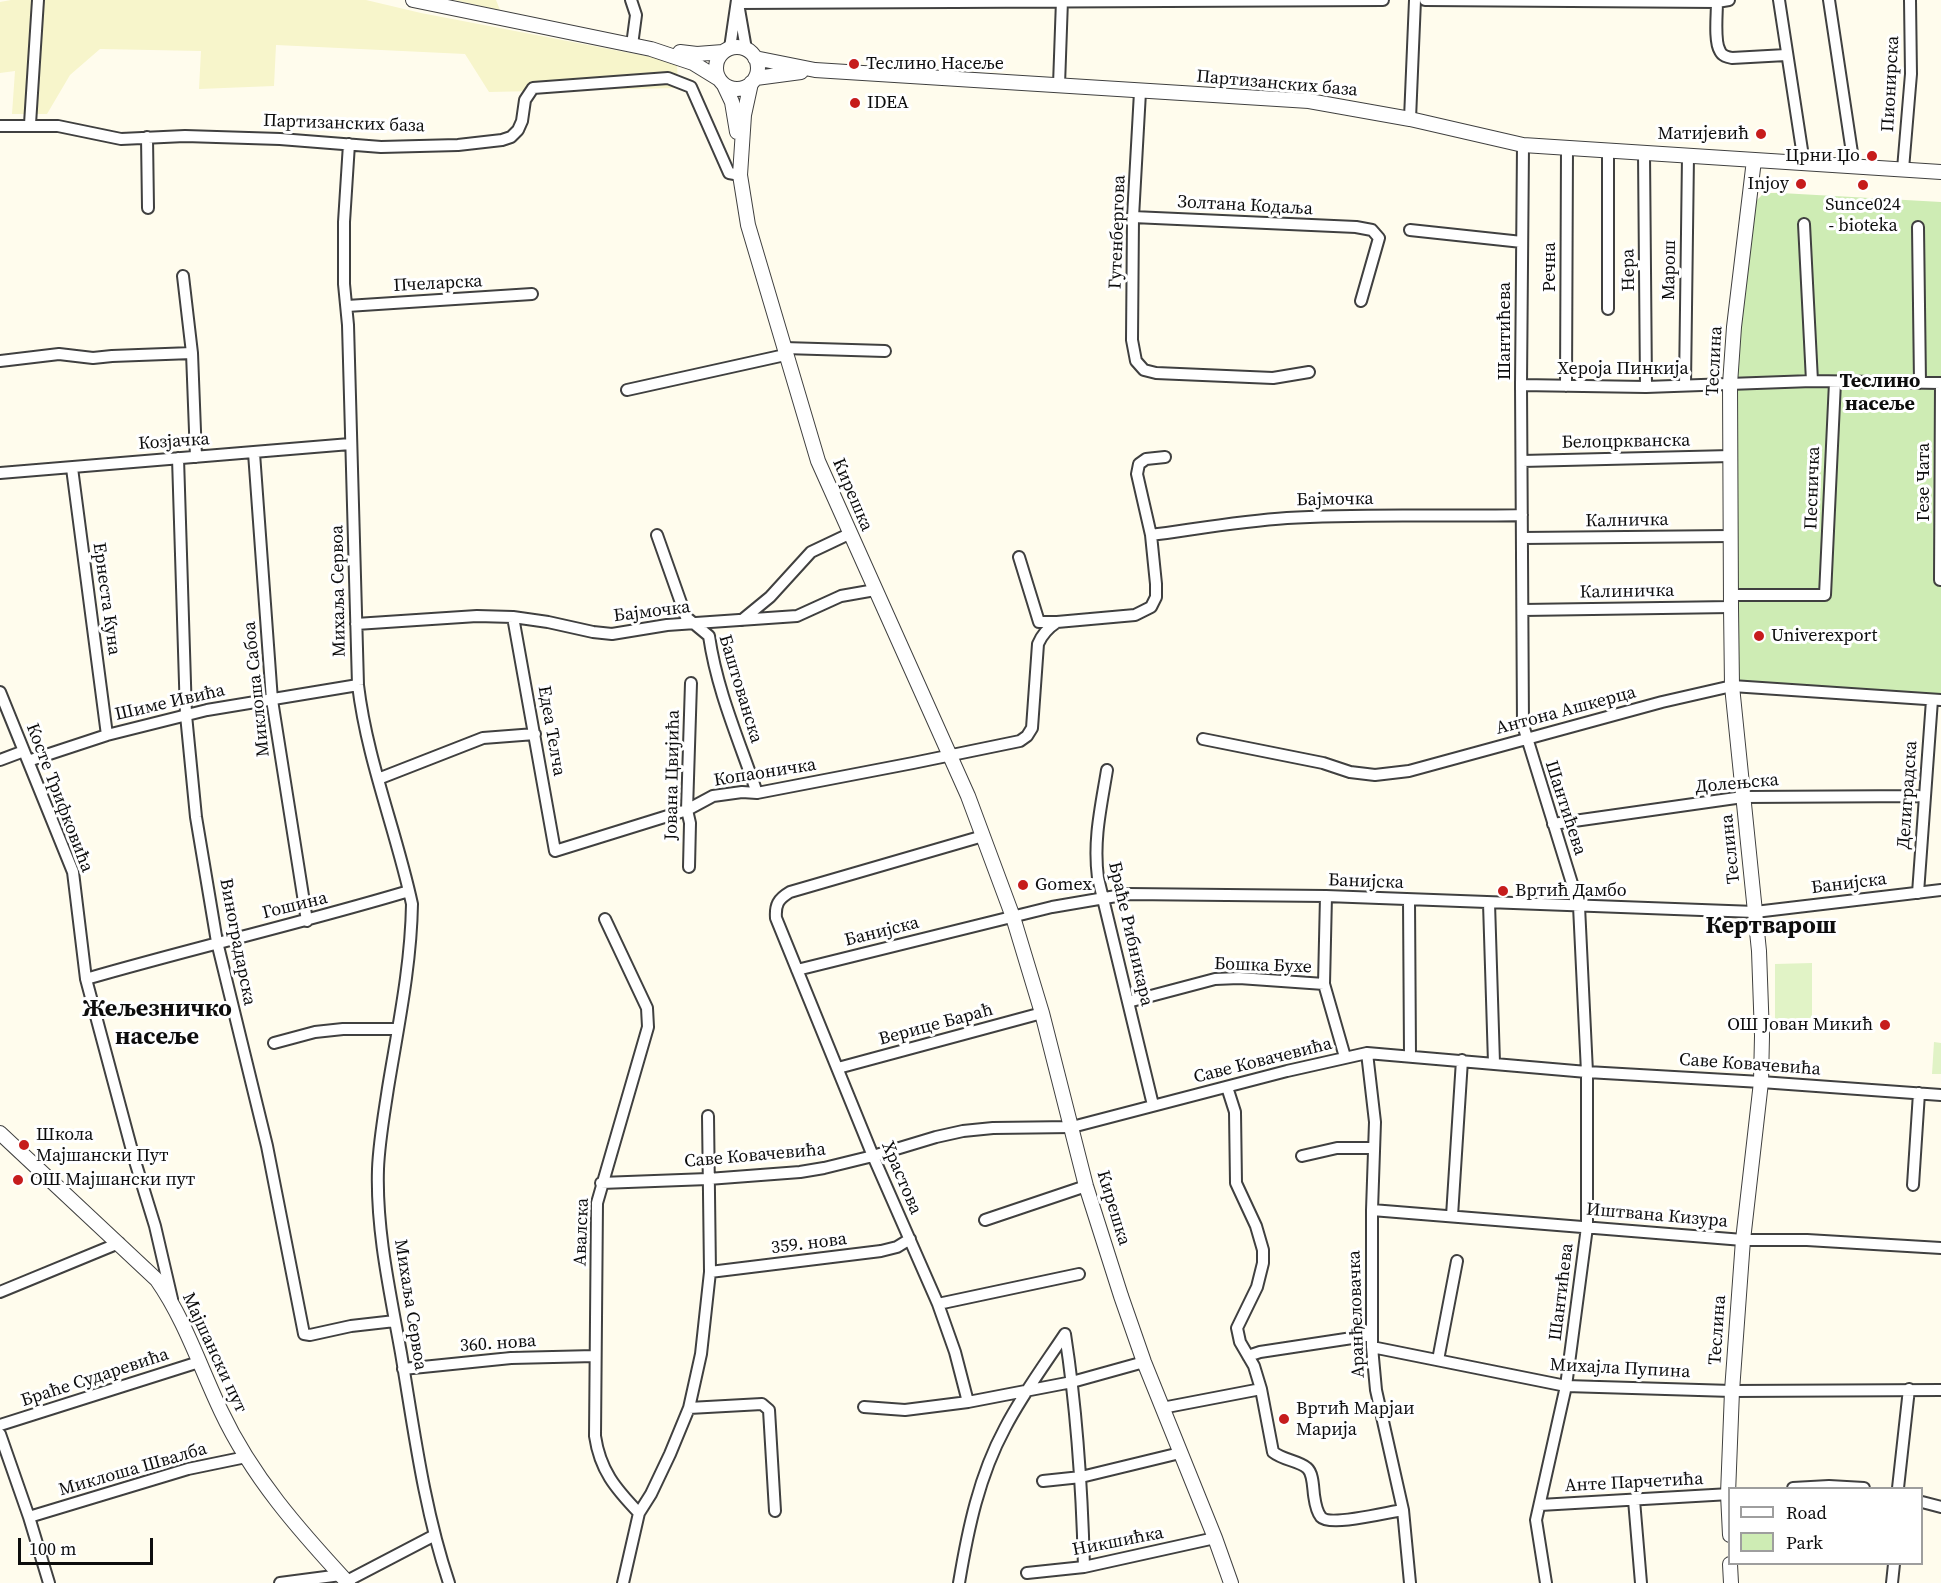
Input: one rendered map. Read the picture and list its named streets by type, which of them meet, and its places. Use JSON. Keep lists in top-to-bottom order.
{
  "streets": {
    "street": [
      "Партизанских база",
      "Пионирска",
      "Золтана Кодаља",
      "Гутенбергова",
      "Речна",
      "Нера",
      "Марош",
      "Пчеларска",
      "Шантићева",
      "Теслина",
      "Хероја Пинкија",
      "Козјачка",
      "Белоцркванска",
      "Гезе Чата",
      "Песничка",
      "Кирешка",
      "Бајмочка",
      "Калничка",
      "Михаља Сервоа",
      "Калиничка",
      "Ернеста Куна",
      "Миклоша Сабоа",
      "Баштованска",
      "Шиме Ивића",
      "Антона Ашкерца",
      "Едеа Телча",
      "Копаоничка",
      "Јована Цвијића",
      "Долењска",
      "Делиградска",
      "Косте Трифковића",
      "Банијска",
      "Гошина",
      "Браће Рибникара",
      "Виноградарска",
      "Бошка Бухе",
      "Верице Бараћ",
      "Саве Ковачевића",
      "Храстова",
      "Иштвана Кизура",
      "Авалска",
      "359. нова",
      "Аранђеловачка",
      "360. нова",
      "Мајшански пут",
      "Михајла Пупина",
      "Браће Сударевића",
      "Миклоша Швалба",
      "Анте Парчетића",
      "Никшићка"
    ]
  },
  "crossings": [
    ["Партизанских база", "Пионирска"],
    ["Партизанских база", "Гутенбергова"],
    ["Партизанских база", "Речна"],
    ["Партизанских база", "Нера"],
    ["Партизанских база", "Марош"],
    ["Партизанских база", "Шантићева"],
    ["Партизанских база", "Теслина"],
    ["Партизанских база", "Кирешка"],
    ["Партизанских база", "Михаља Сервоа"],
    ["Золтана Кодаља", "Гутенбергова"],
    ["Речна", "Хероја Пинкија"],
    ["Нера", "Хероја Пинкија"],
    ["Марош", "Хероја Пинкија"],
    ["Пчеларска", "Михаља Сервоа"],
    ["Шантићева", "Хероја Пинкија"],
    ["Шантићева", "Белоцркванска"],
    ["Шантићева", "Бајмочка"],
    ["Шантићева", "Калничка"],
    ["Шантићева", "Калиничка"],
    ["Шантићева", "Антона Ашкерца"],
    ["Шантићева", "Долењска"],
    ["Шантићева", "Банијска"],
    ["Шантићева", "Саве Ковачевића"],
    ["Шантићева", "Иштвана Кизура"],
    ["Шантићева", "Михајла Пупина"],
    ["Шантићева", "Анте Парчетића"],
    ["Теслина", "Хероја Пинкија"],
    ["Теслина", "Белоцркванска"],
    ["Теслина", "Калничка"],
    ["Теслина", "Калиничка"],
    ["Теслина", "Антона Ашкерца"],
    ["Теслина", "Долењска"],
    ["Теслина", "Банијска"],
    ["Теслина", "Саве Ковачевића"],
    ["Теслина", "Иштвана Кизура"],
    ["Теслина", "Михајла Пупина"],
    ["Хероја Пинкија", "Гезе Чата"],
    ["Хероја Пинкија", "Песничка"],
    ["Козјачка", "Михаља Сервоа"],
    ["Козјачка", "Ернеста Куна"],
    ["Козјачка", "Миклоша Сабоа"],
    ["Козјачка", "Виноградарска"],
    ["Песничка", "Калиничка"],
    ["Кирешка", "Бајмочка"],
    ["Кирешка", "Копаоничка"],
    ["Кирешка", "Банијска"],
    ["Кирешка", "Верице Бараћ"],
    ["Кирешка", "Саве Ковачевића"],
    ["Кирешка", "Никшићка"],
    ["Бајмочка", "Михаља Сервоа"],
    ["Бајмочка", "Баштованска"],
    ["Бајмочка", "Едеа Телча"],
    ["Михаља Сервоа", "Шиме Ивића"],
    ["Михаља Сервоа", "Гошина"],
    ["Михаља Сервоа", "Виноградарска"],
    ["Михаља Сервоа", "360. нова"],
    ["Ернеста Куна", "Шиме Ивића"],
    ["Миклоша Сабоа", "Шиме Ивића"],
    ["Миклоша Сабоа", "Гошина"],
    ["Баштованска", "Копаоничка"],
    ["Шиме Ивића", "Косте Трифковића"],
    ["Шиме Ивића", "Виноградарска"],
    ["Антона Ашкерца", "Делиградска"],
    ["Едеа Телча", "Копаоничка"],
    ["Копаоничка", "Јована Цвијића"],
    ["Долењска", "Делиградска"],
    ["Делиградска", "Банијска"],
    ["Косте Трифковића", "Гошина"],
    ["Косте Трифковића", "Мајшански пут"],
    ["Банијска", "Браће Рибникара"],
    ["Банијска", "Храстова"],
    ["Гошина", "Виноградарска"],
    ["Браће Рибникара", "Бошка Бухе"],
    ["Браће Рибникара", "Саве Ковачевића"],
    ["Бошка Бухе", "Саве Ковачевића"],
    ["Верице Бараћ", "Храстова"],
    ["Саве Ковачевића", "Храстова"],
    ["Саве Ковачевића", "Авалска"],
    ["Саве Ковачевића", "Аранђеловачка"],
    ["Храстова", "359. нова"],
    ["Иштвана Кизура", "Аранђеловачка"],
    ["Авалска", "360. нова"],
    ["Аранђеловачка", "Михајла Пупина"],
    ["Мајшански пут", "Браће Сударевића"],
    ["Мајшански пут", "Миклоша Швалба"]
  ],
  "districts": ["Теслино насеље", "Кертварош", "Жељезничко насеље"],
  "places": [
    "Теслино Насеље",
    "IDEA",
    "Матијевић",
    "Црни Џо",
    "Injoy",
    "Sunce024 - bioteka",
    "Univerexport",
    "Gomex",
    "Вртић Дамбо",
    "ОШ Јован Микић",
    "Школа Мајшански Пут",
    "ОШ Мајшански пут",
    "Вртић Марјаи Марија"
  ],
  "legend": ["Road", "Park"],
  "scale_bar": "100 m"
}
